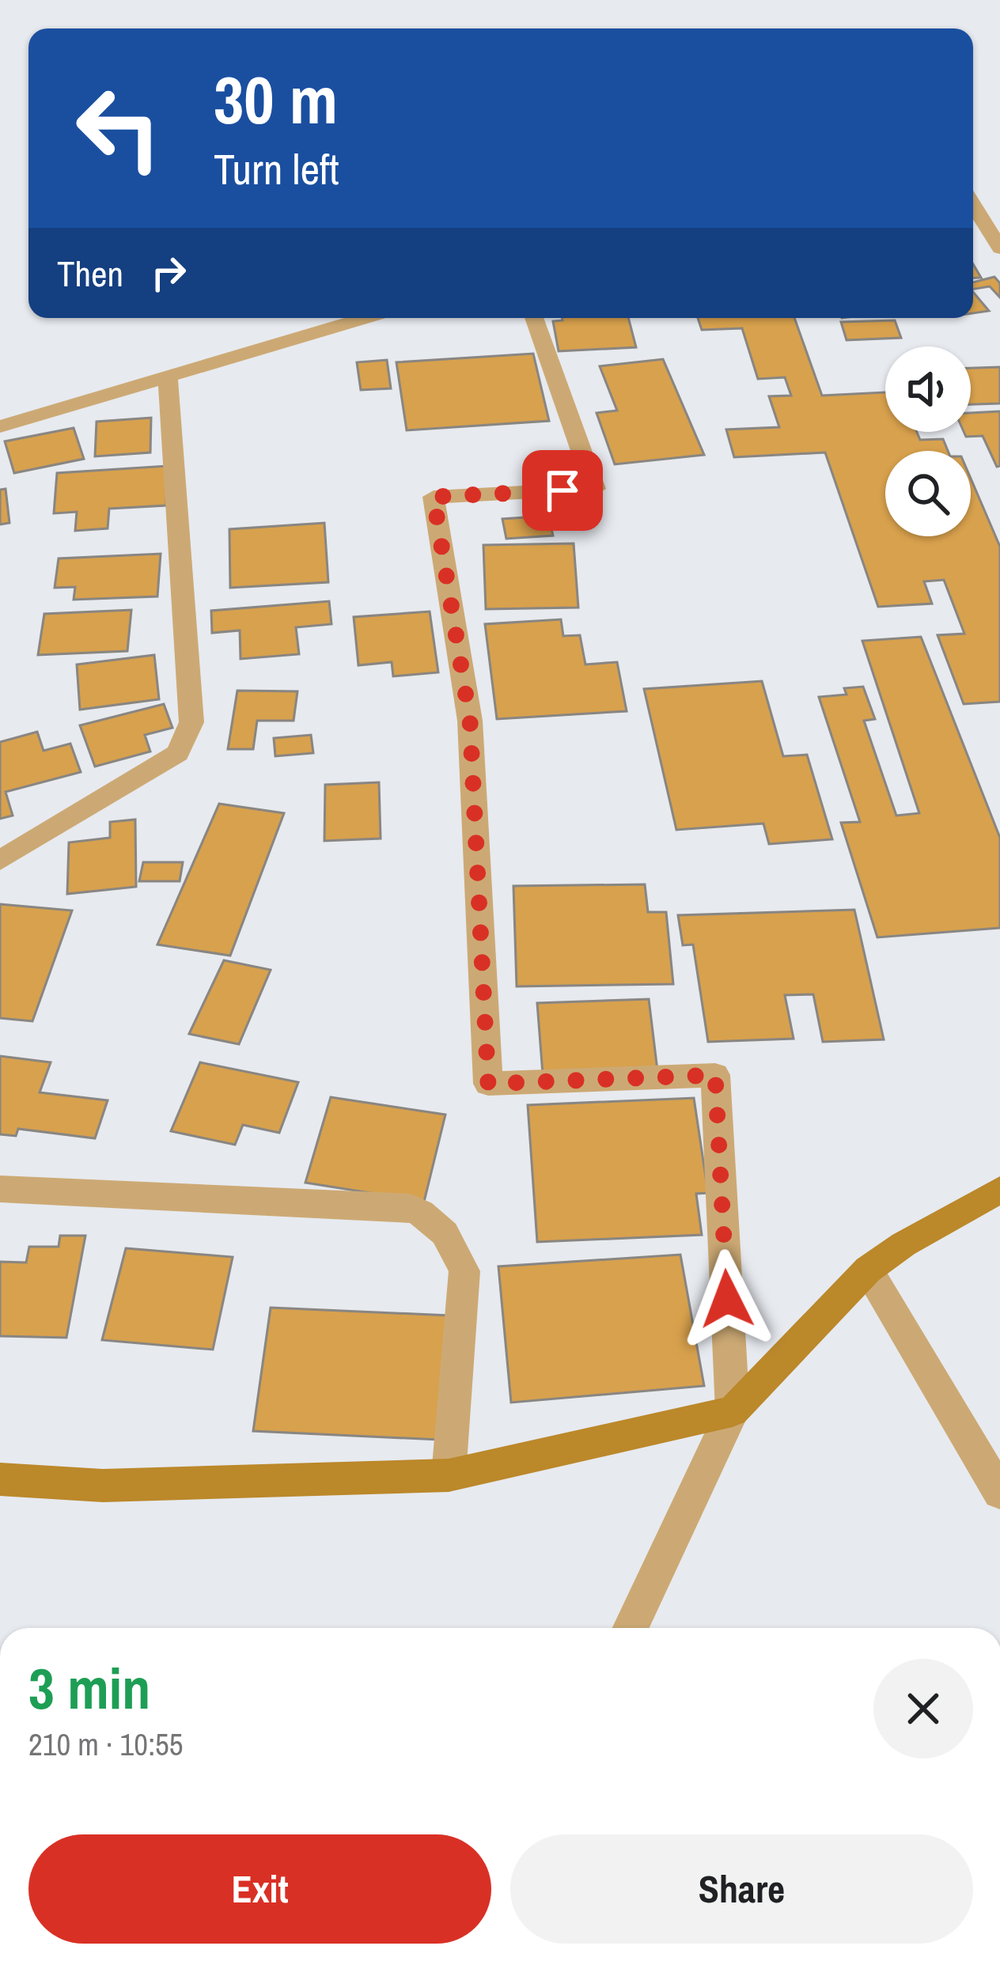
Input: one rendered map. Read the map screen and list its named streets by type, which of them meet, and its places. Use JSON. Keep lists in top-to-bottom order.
{
  "page": {
    "turn": ["30 m", "Turn left"],
    "then": "Then",
    "heading": ["3 min", "210 m · 10:55"],
    "buttons": ["Exit", "Share"]
  }
}
